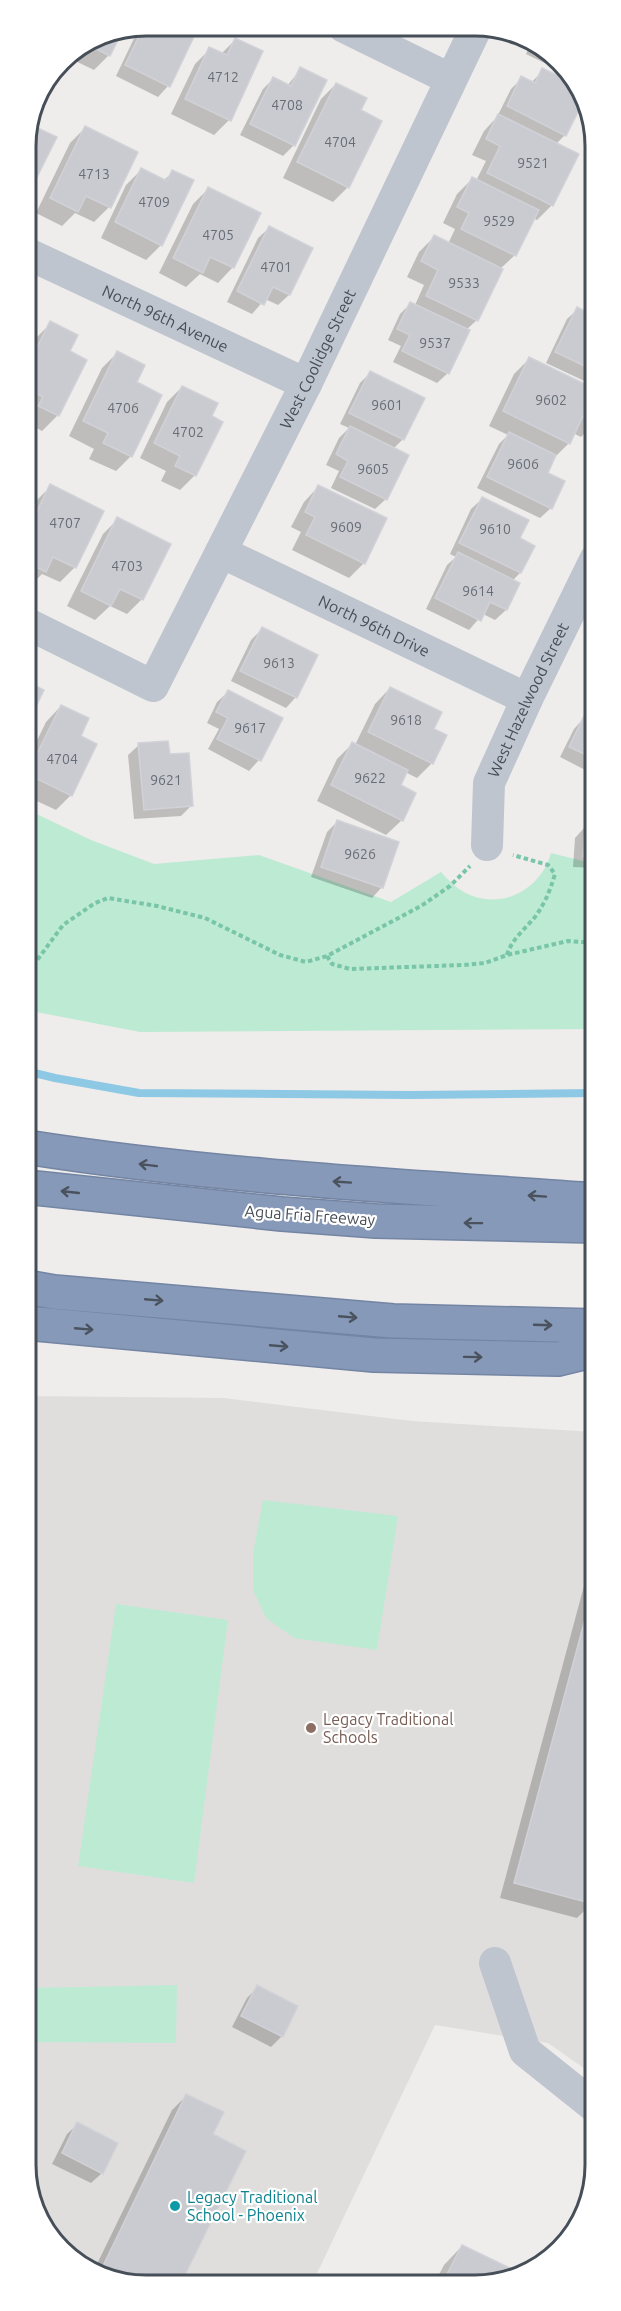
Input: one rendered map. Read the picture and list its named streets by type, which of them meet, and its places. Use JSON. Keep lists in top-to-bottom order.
{
  "streets": {
    "highway": ["Agua Fria Freeway"],
    "street": [
      "North 96th Avenue",
      "West Coolidge Street",
      "North 96th Drive",
      "West Hazelwood Street"
    ]
  },
  "crossings": [
    ["North 96th Avenue", "West Coolidge Street"],
    ["West Coolidge Street", "North 96th Drive"],
    ["North 96th Drive", "West Hazelwood Street"]
  ],
  "places": ["Legacy Traditional Schools", "Legacy Traditional School - Phoenix"],
  "house_numbers": [
    "4712",
    "4708",
    "4704",
    "9521",
    "4713",
    "4709",
    "9529",
    "4705",
    "4701",
    "9533",
    "9537",
    "9602",
    "9601",
    "4706",
    "4702",
    "9606",
    "9605",
    "4707",
    "9609",
    "9610",
    "4703",
    "9614",
    "9613",
    "9618",
    "9617",
    "4704",
    "9622",
    "9621",
    "9626"
  ]
}
